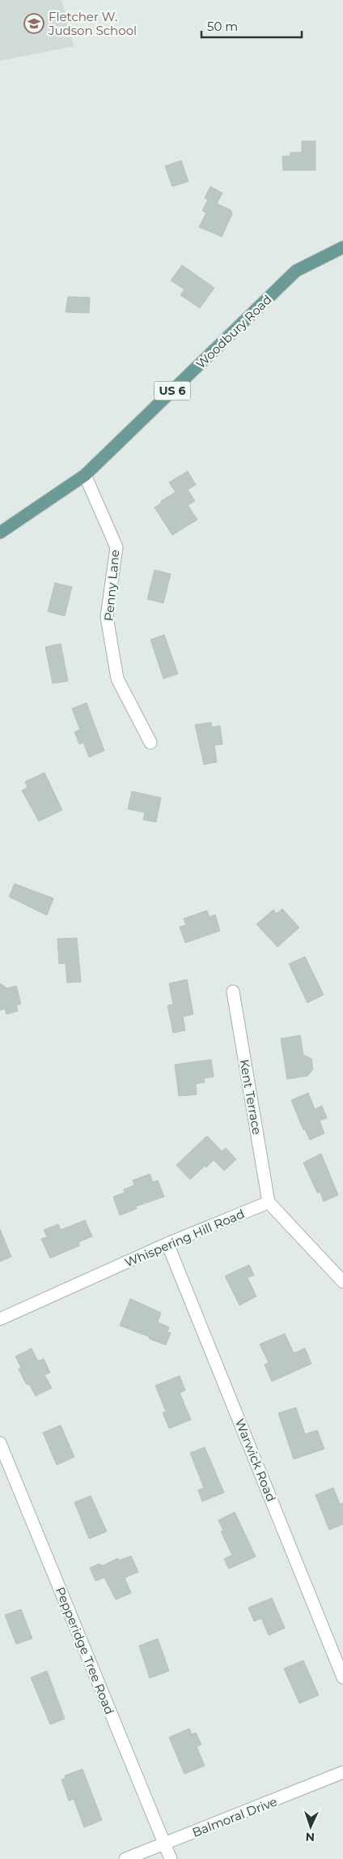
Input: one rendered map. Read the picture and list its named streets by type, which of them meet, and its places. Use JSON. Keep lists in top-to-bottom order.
{
  "streets": {
    "main road": ["Woodbury Road", "US 6"],
    "street": [
      "Penny Lane",
      "Kent Terrace",
      "Whispering Hill Road",
      "Warwick Road",
      "Pepperidge Tree Road",
      "Balmoral Drive"
    ]
  },
  "crossings": [
    ["Woodbury Road", "Penny Lane"],
    ["Kent Terrace", "Whispering Hill Road"],
    ["Whispering Hill Road", "Warwick Road"],
    ["Pepperidge Tree Road", "Balmoral Drive"]
  ],
  "places": {
    "school or university": ["Fletcher W. Judson School"]
  },
  "scale_bar": "50 m",
  "north": "bottom"
}
